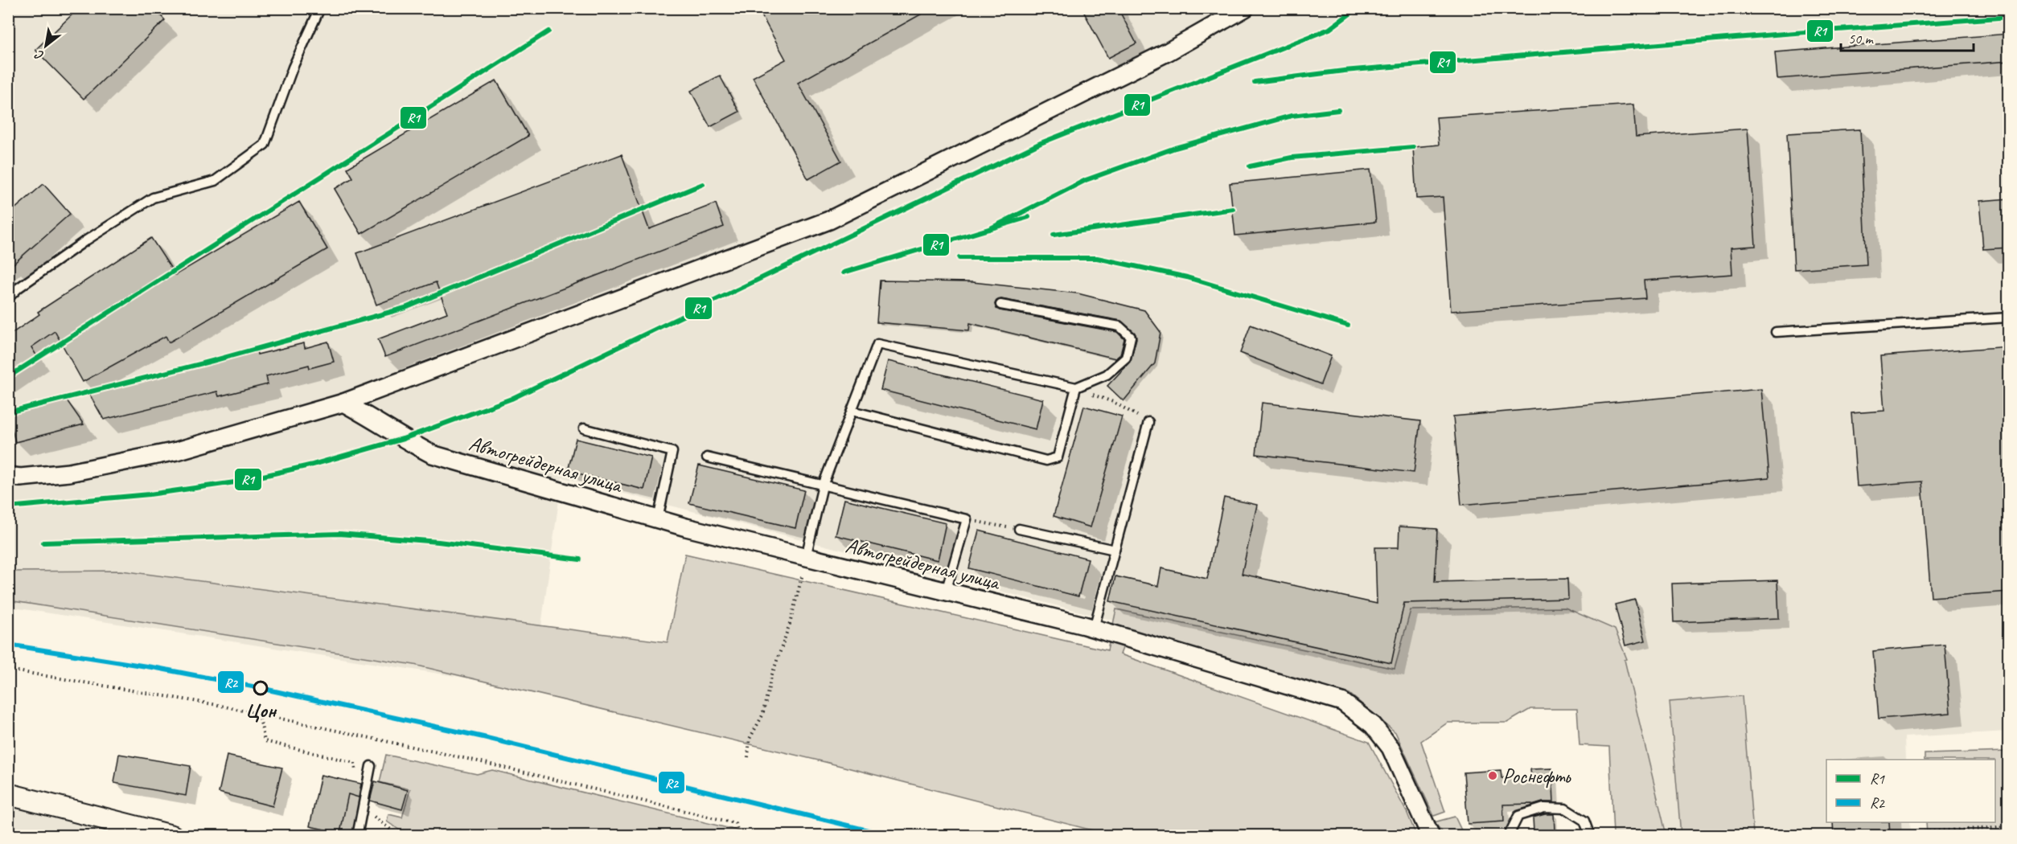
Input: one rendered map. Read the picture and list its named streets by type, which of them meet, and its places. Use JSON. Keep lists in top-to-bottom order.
{
  "streets": {
    "street": ["Автогрейдерная улица"]
  },
  "places": ["Цон", "Роснефть"],
  "lines": ["transit line R1", "transit line R2"],
  "legend": ["R1", "R2"],
  "scale_bar": "50 m",
  "north": "bottom left"
}
